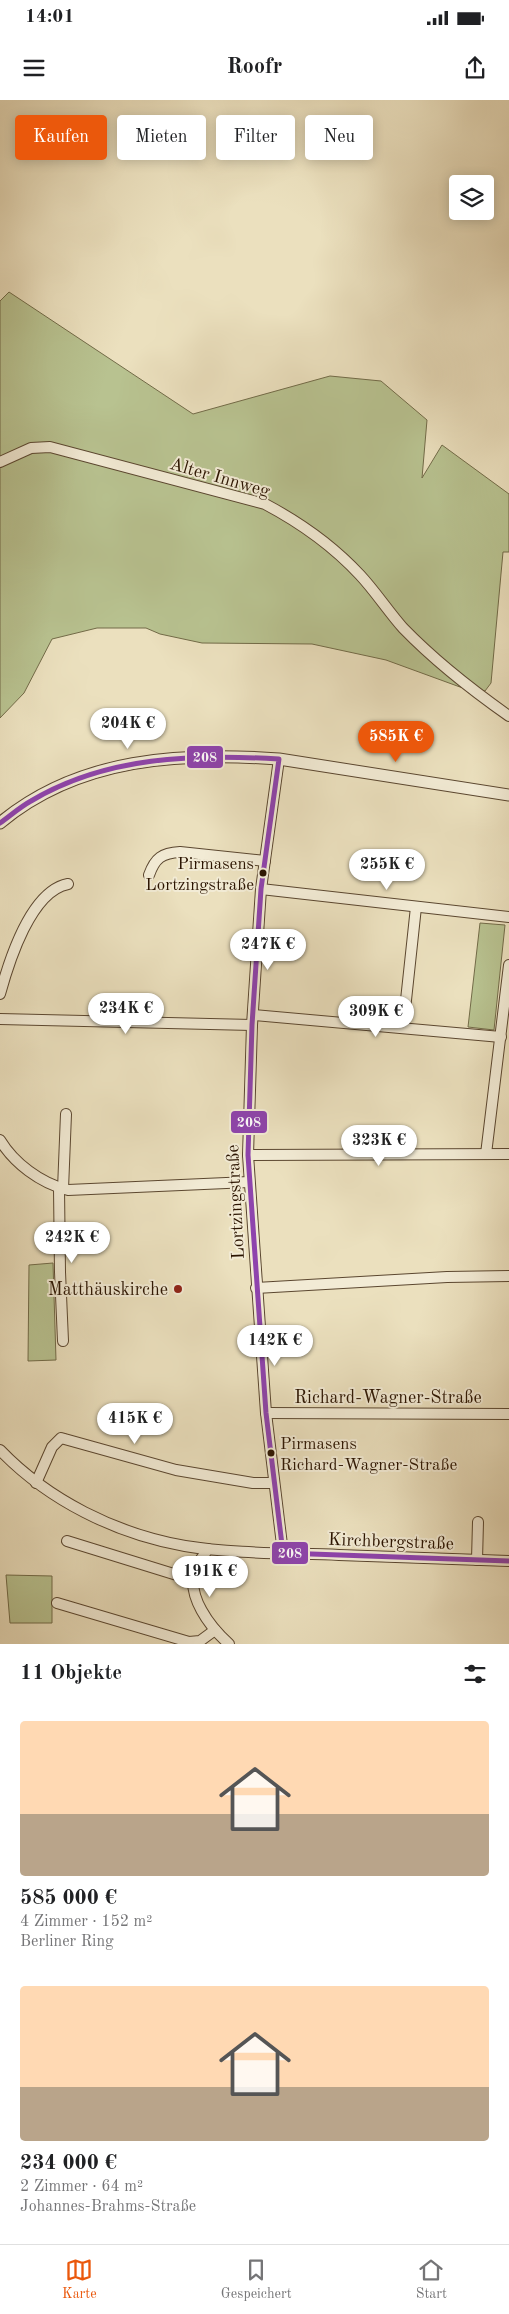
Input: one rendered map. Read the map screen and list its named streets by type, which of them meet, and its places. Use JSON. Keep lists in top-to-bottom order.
{
  "streets": {
    "street": [
      "Alter Innweg",
      "Lortzingstraße",
      "Richard-Wagner-Straße",
      "Kirchbergstraße"
    ]
  },
  "crossings": [
    ["Lortzingstraße", "Richard-Wagner-Straße"],
    ["Lortzingstraße", "Kirchbergstraße"]
  ],
  "places": ["Pirmasens Lortzingstraße", "Matthäuskirche", "Pirmasens Richard-Wagner-Straße"],
  "lines": ["transit line 208"],
  "page": {
    "status": "14:01",
    "header": "Roofr",
    "chip": [
      "Kaufen",
      "Mieten",
      "Filter",
      "Neu"
    ],
    "price": [
      "204K €",
      "585K €",
      "255K €",
      "247K €",
      "234K €",
      "309K €",
      "323K €",
      "242K €",
      "142K €",
      "415K €",
      "191K €"
    ],
    "heading": "11 Objekte",
    "list": [
      {
        "name": "585 000 €",
        "note": "4 Zimmer · 152 m² · Berliner Ring"
      },
      {
        "name": "234 000 €",
        "note": "2 Zimmer · 64 m² · Johannes-Brahms-Straße"
      }
    ],
    "tabs": ["Karte", "Gespeichert", "Start"]
  }
}
